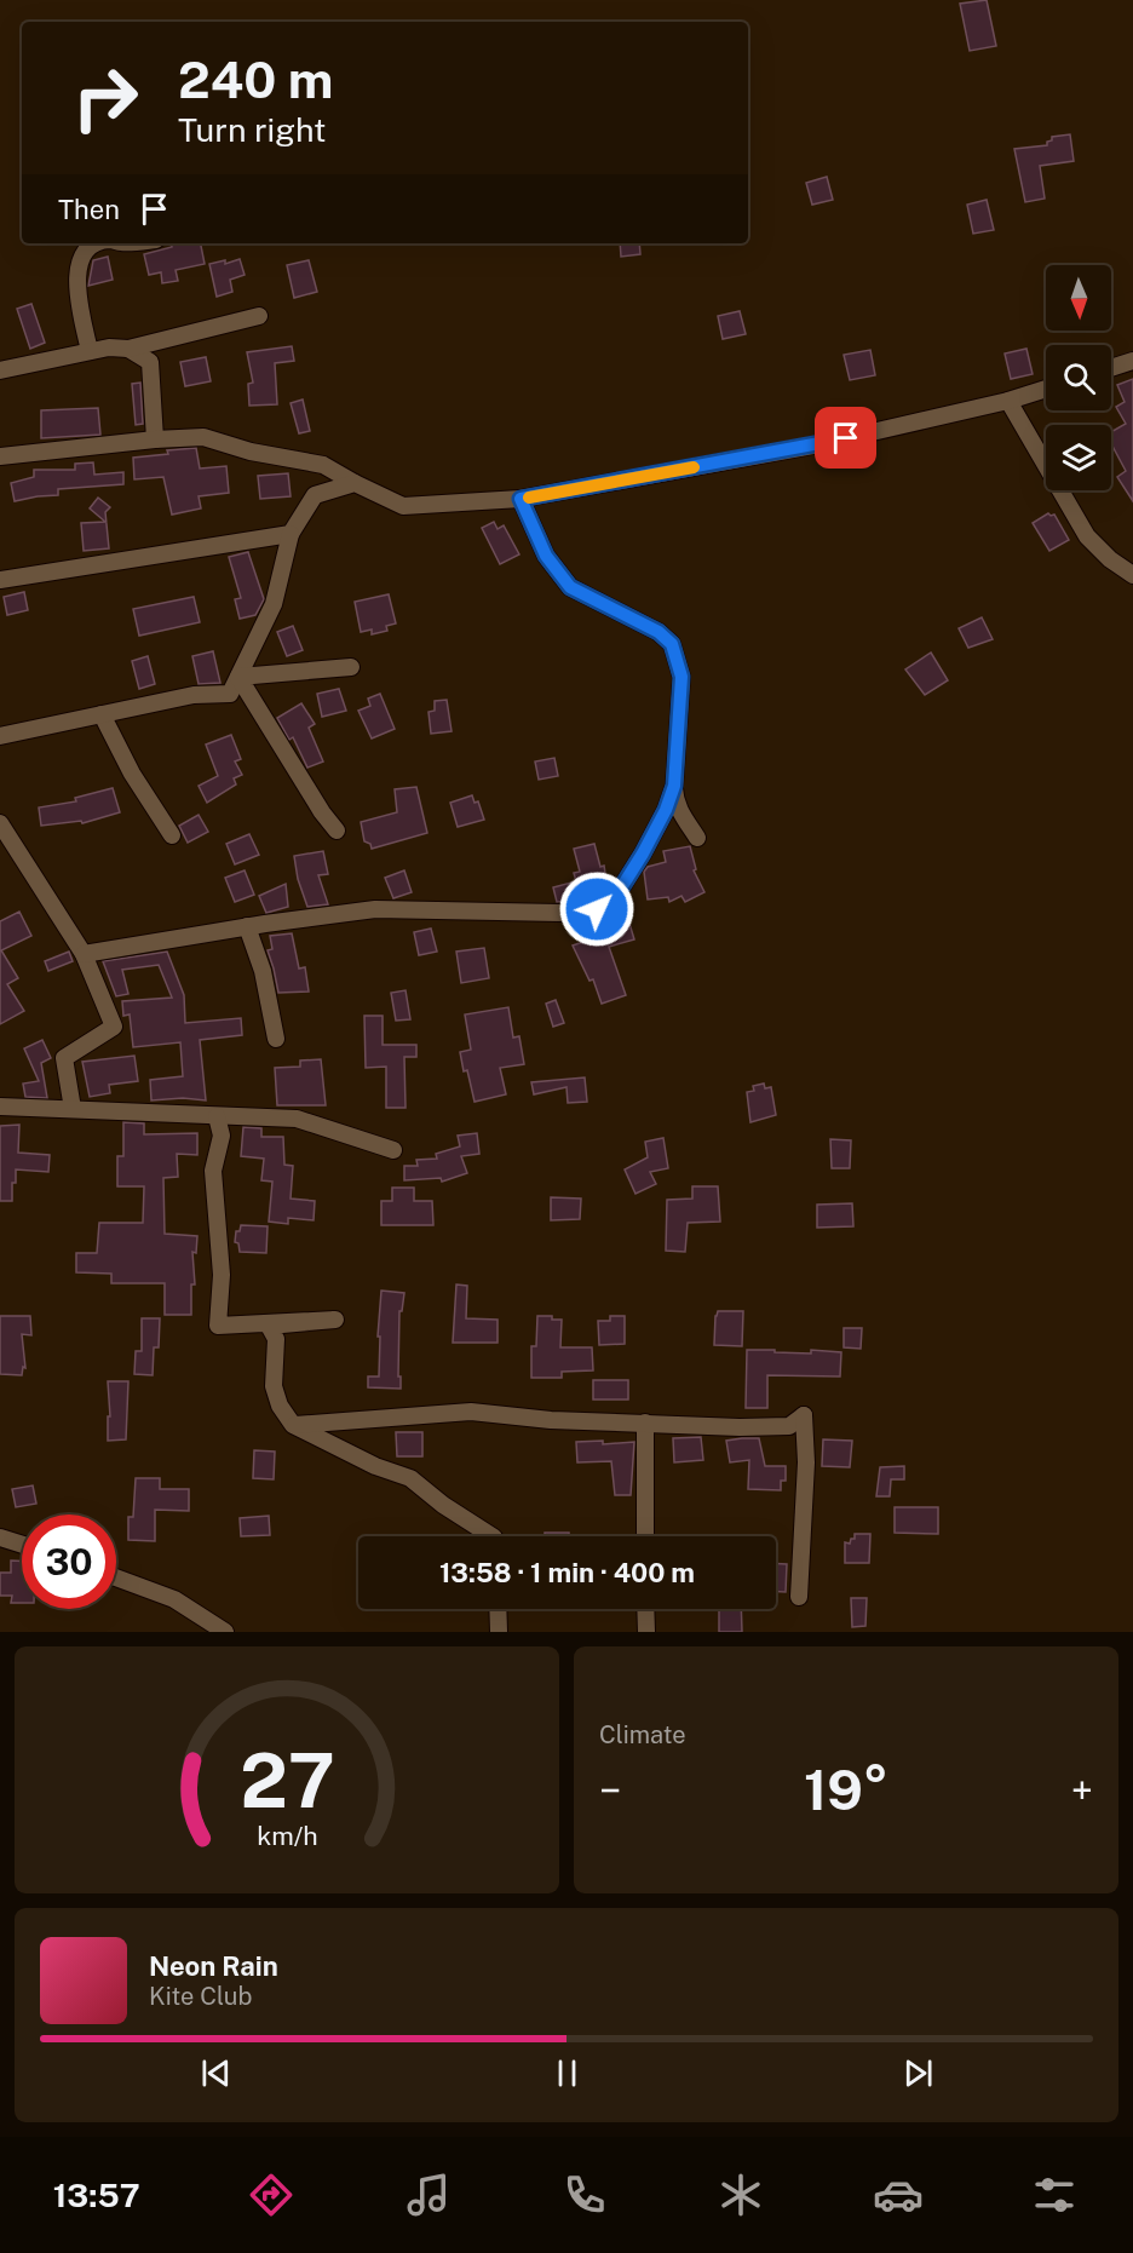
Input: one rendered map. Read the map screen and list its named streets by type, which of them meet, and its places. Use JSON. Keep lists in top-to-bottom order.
{
  "north": "bottom",
  "page": {
    "turn": ["240 m", "Turn right"],
    "then": "Then",
    "limit": "30",
    "trip": "13:58 · 1 min · 400 m",
    "tile": "Climate",
    "heat": ["−", "19°", "+"],
    "song": ["Neon Rain", "Kite Club"],
    "tabs": "13:57",
    "gauge": ["27", "km/h"]
  }
}
